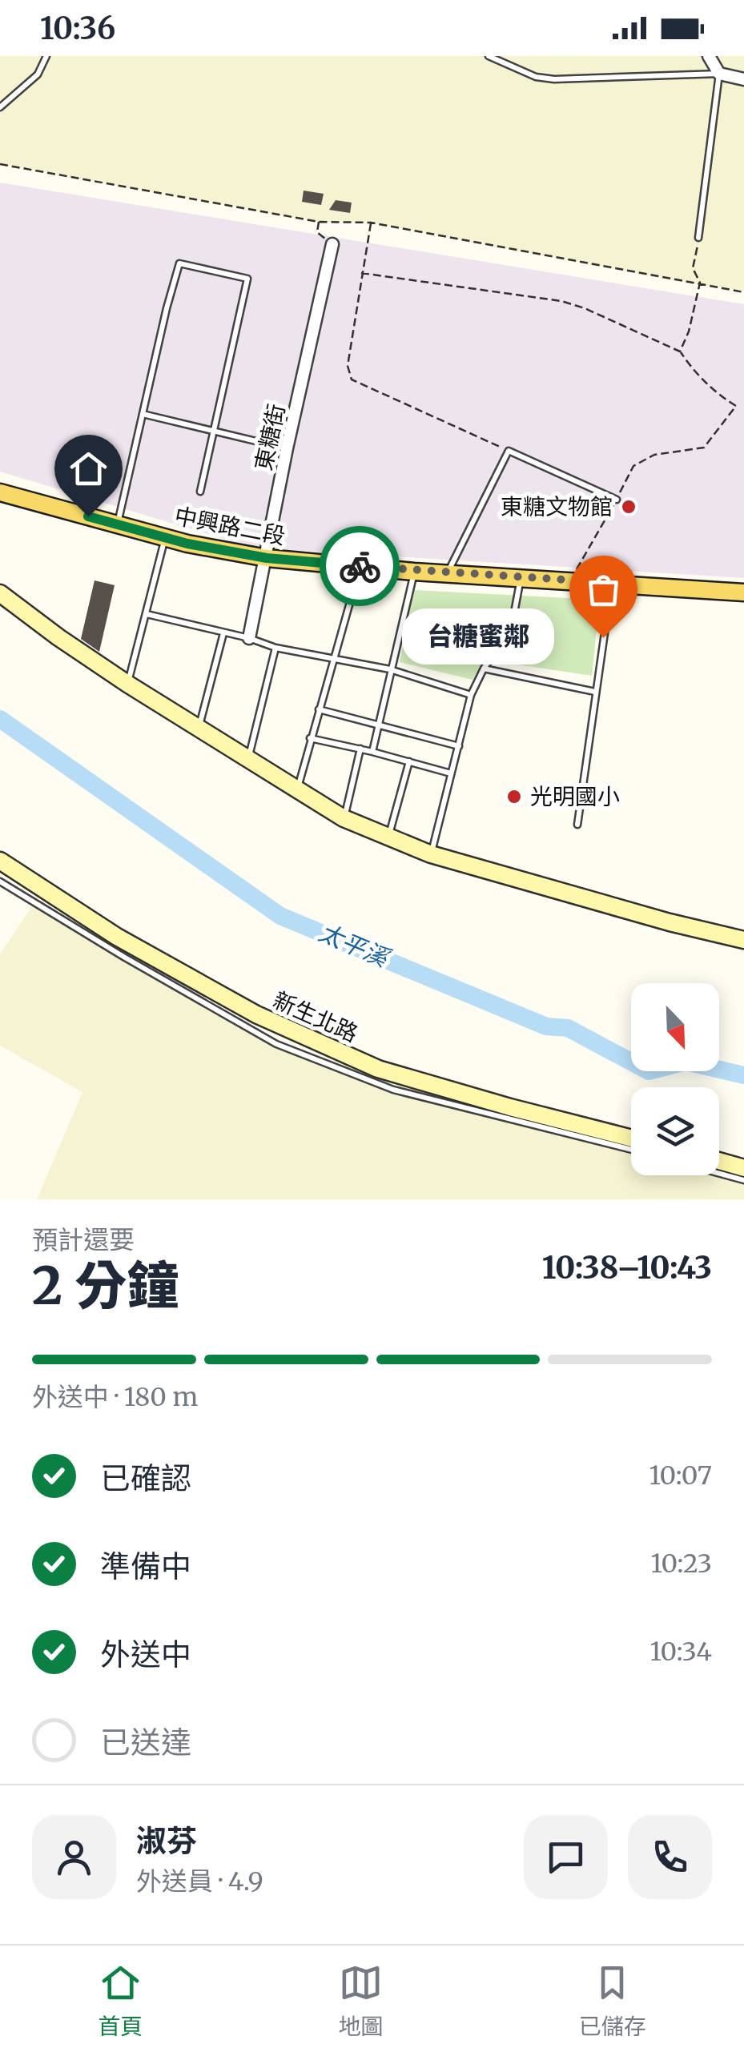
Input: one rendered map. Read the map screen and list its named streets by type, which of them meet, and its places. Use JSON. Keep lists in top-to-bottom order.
{
  "streets": {
    "main road": ["中興路二段"],
    "street": ["東糖街", "新生北路"]
  },
  "crossings": [
    ["東糖街", "中興路二段"]
  ],
  "water": ["太平溪"],
  "places": ["東糖文物館", "台糖蜜鄰", "光明國小"],
  "north": "bottom right",
  "page": {
    "status": "10:36",
    "bubble": "台糖蜜鄰",
    "heading": ["2 分鐘", "預計還要", "10:38–10:43"],
    "panel": ["淑芬", "外送員 · 4.9"],
    "bar": "外送中 · 180 m",
    "list": [
      ["已確認", "10:07"],
      ["準備中", "10:23"],
      ["外送中", "10:34"],
      "已送達"
    ],
    "tabs": ["首頁", "地圖", "已儲存"]
  }
}
